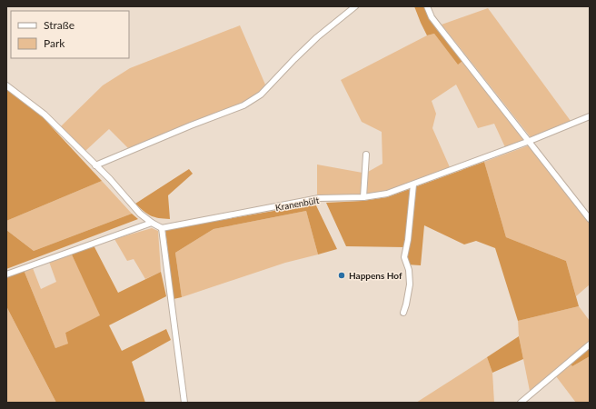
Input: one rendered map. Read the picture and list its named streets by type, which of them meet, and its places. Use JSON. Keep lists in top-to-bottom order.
{
  "streets": {
    "street": ["Kranenbült"]
  },
  "places": ["Happens Hof"],
  "legend": ["Straße", "Park"]
}
